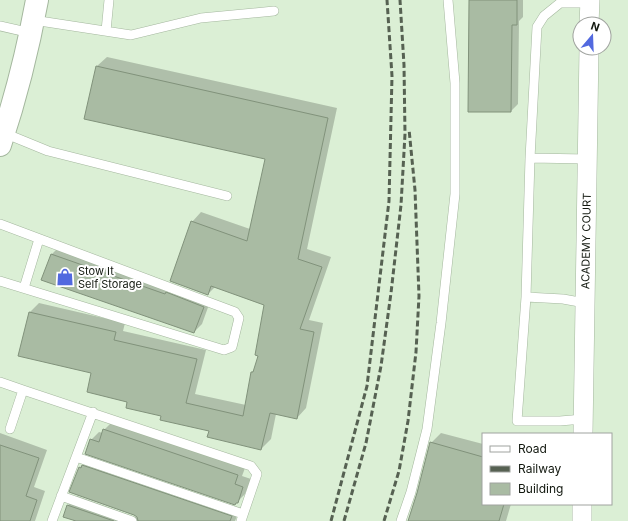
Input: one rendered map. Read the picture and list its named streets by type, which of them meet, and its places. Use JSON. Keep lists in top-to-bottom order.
{
  "streets": {
    "street": ["ACADEMY COURT"]
  },
  "places": {
    "shop": ["Stow It Self Storage"]
  },
  "legend": ["Road", "Railway", "Building"],
  "north": "top"
}
